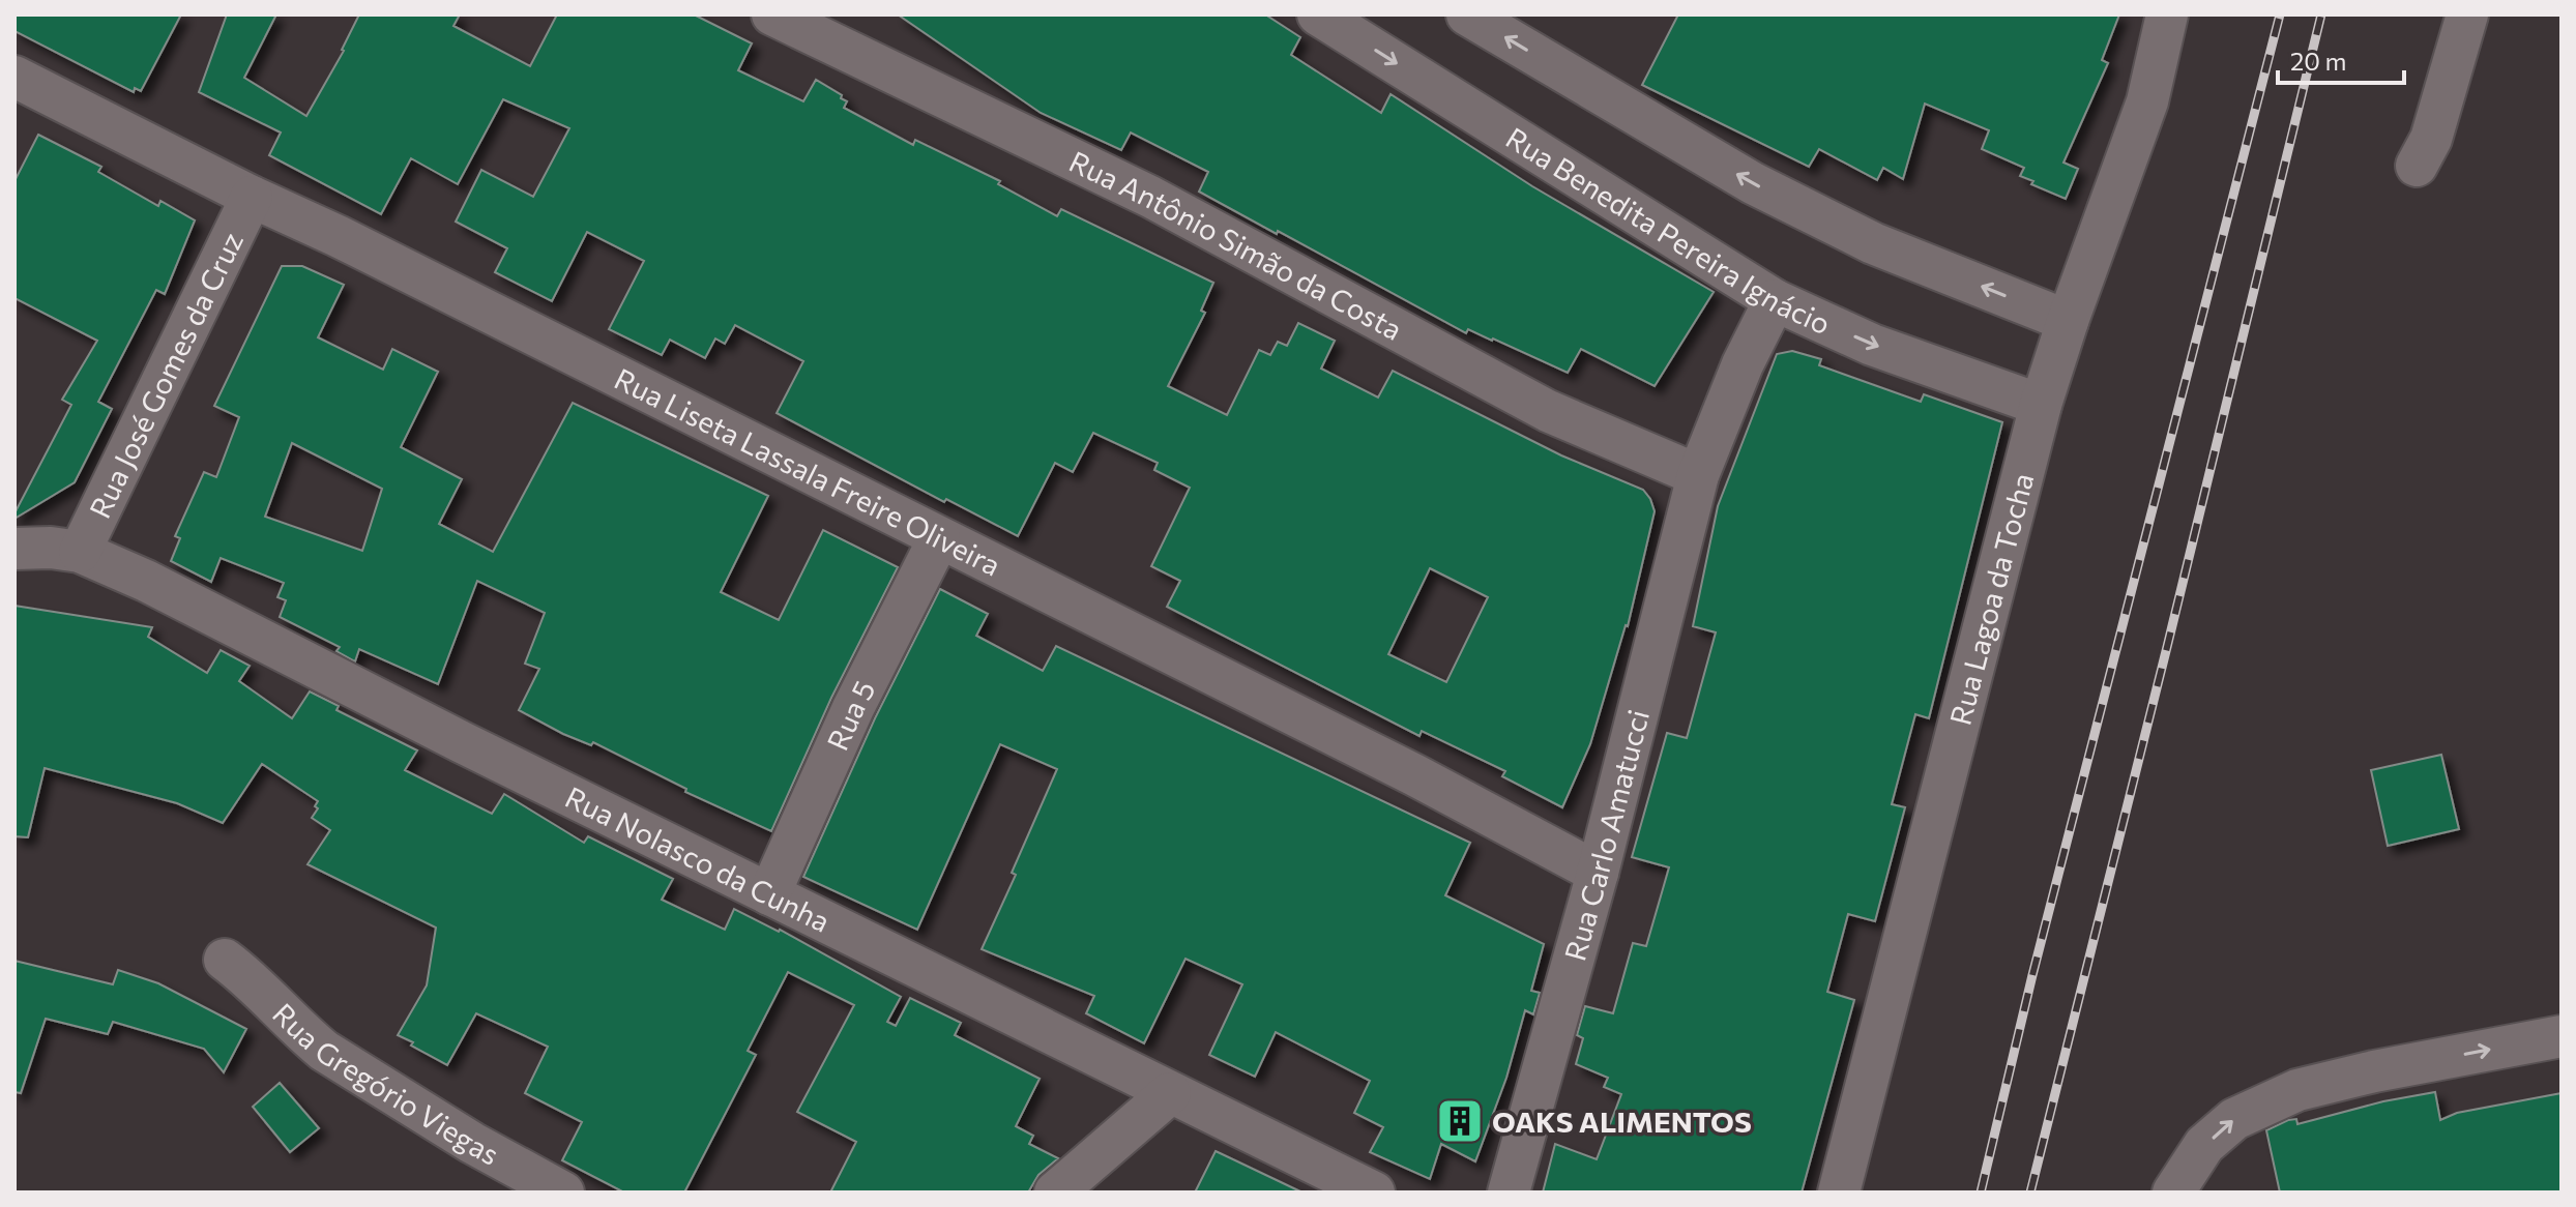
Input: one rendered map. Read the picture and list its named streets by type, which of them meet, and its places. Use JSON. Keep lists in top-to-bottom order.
{
  "streets": {
    "street": [
      "Rua Benedita Pereira Ignácio",
      "Rua Antônio Simão da Costa",
      "Rua José Gomes da Cruz",
      "Rua Liseta Lassala Freire Oliveira",
      "Rua Lagoa da Tocha",
      "Rua 5",
      "Rua Carlo Amatucci",
      "Rua Nolasco da Cunha",
      "Rua Gregório Viegas"
    ]
  },
  "crossings": [
    ["Rua Benedita Pereira Ignácio", "Rua Lagoa da Tocha"],
    ["Rua Benedita Pereira Ignácio", "Rua Carlo Amatucci"],
    ["Rua Antônio Simão da Costa", "Rua Carlo Amatucci"],
    ["Rua José Gomes da Cruz", "Rua Liseta Lassala Freire Oliveira"],
    ["Rua José Gomes da Cruz", "Rua Nolasco da Cunha"],
    ["Rua Liseta Lassala Freire Oliveira", "Rua 5"],
    ["Rua Liseta Lassala Freire Oliveira", "Rua Carlo Amatucci"],
    ["Rua 5", "Rua Nolasco da Cunha"]
  ],
  "places": {
    "building": ["OAKS ALIMENTOS"]
  },
  "scale_bar": "20 m"
}
